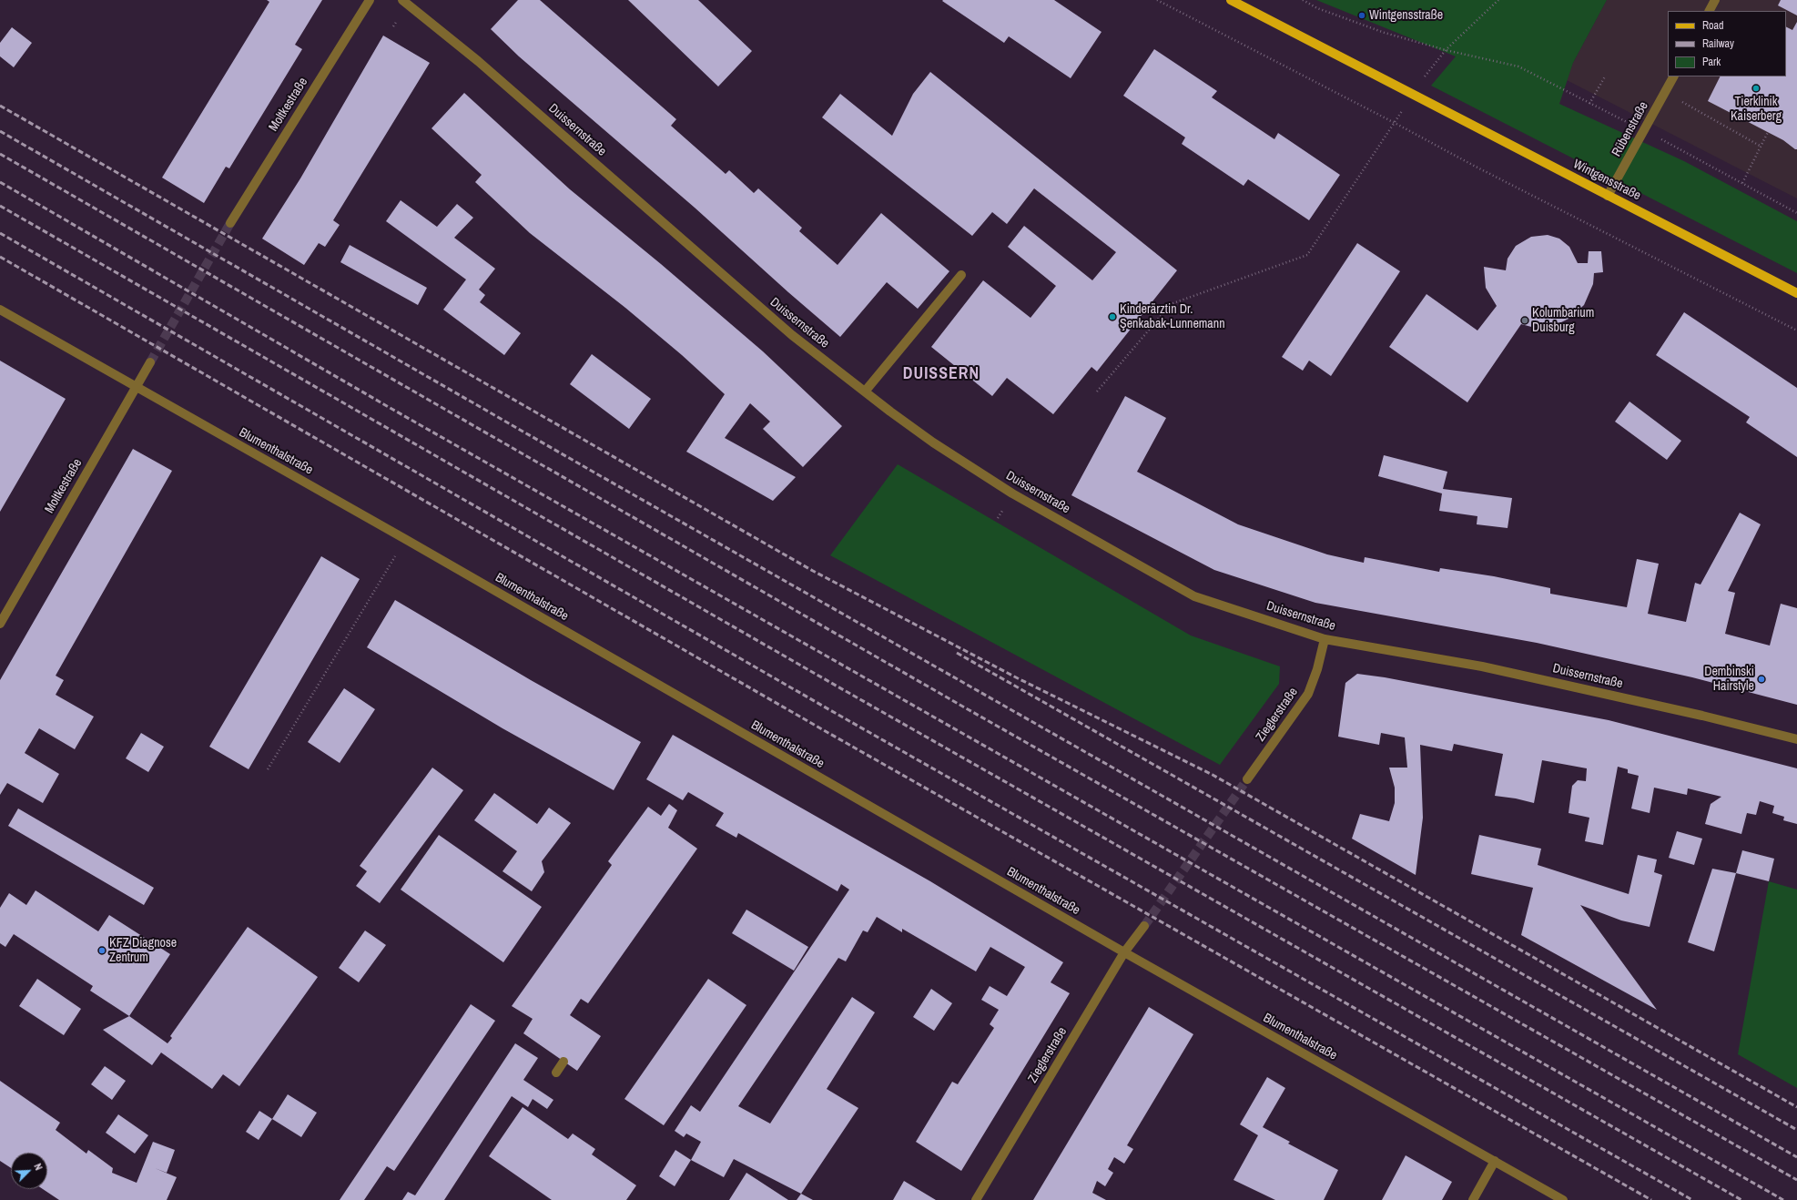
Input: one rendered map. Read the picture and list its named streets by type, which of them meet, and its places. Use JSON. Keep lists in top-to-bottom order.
{
  "streets": {
    "main road": ["Wintgensstraße"],
    "street": [
      "Moltkestraße",
      "Rübenstraße",
      "Duissernstraße",
      "Blumenthalstraße",
      "Zieglerstraße"
    ]
  },
  "crossings": [
    ["Moltkestraße", "Blumenthalstraße"],
    ["Rübenstraße", "Wintgensstraße"],
    ["Duissernstraße", "Zieglerstraße"],
    ["Blumenthalstraße", "Zieglerstraße"]
  ],
  "districts": ["DUISSERN"],
  "places": [
    "Wintgensstraße",
    "Tierklinik Kaiserberg",
    "Kinderärztin Dr. Şenkabak-Lunnemann",
    "Kolumbarium Duisburg",
    "Dembinski Hairstyle",
    "KFZ Diagnose Zentrum"
  ],
  "legend": ["Road", "Railway", "Park"],
  "north": "top right"
}
